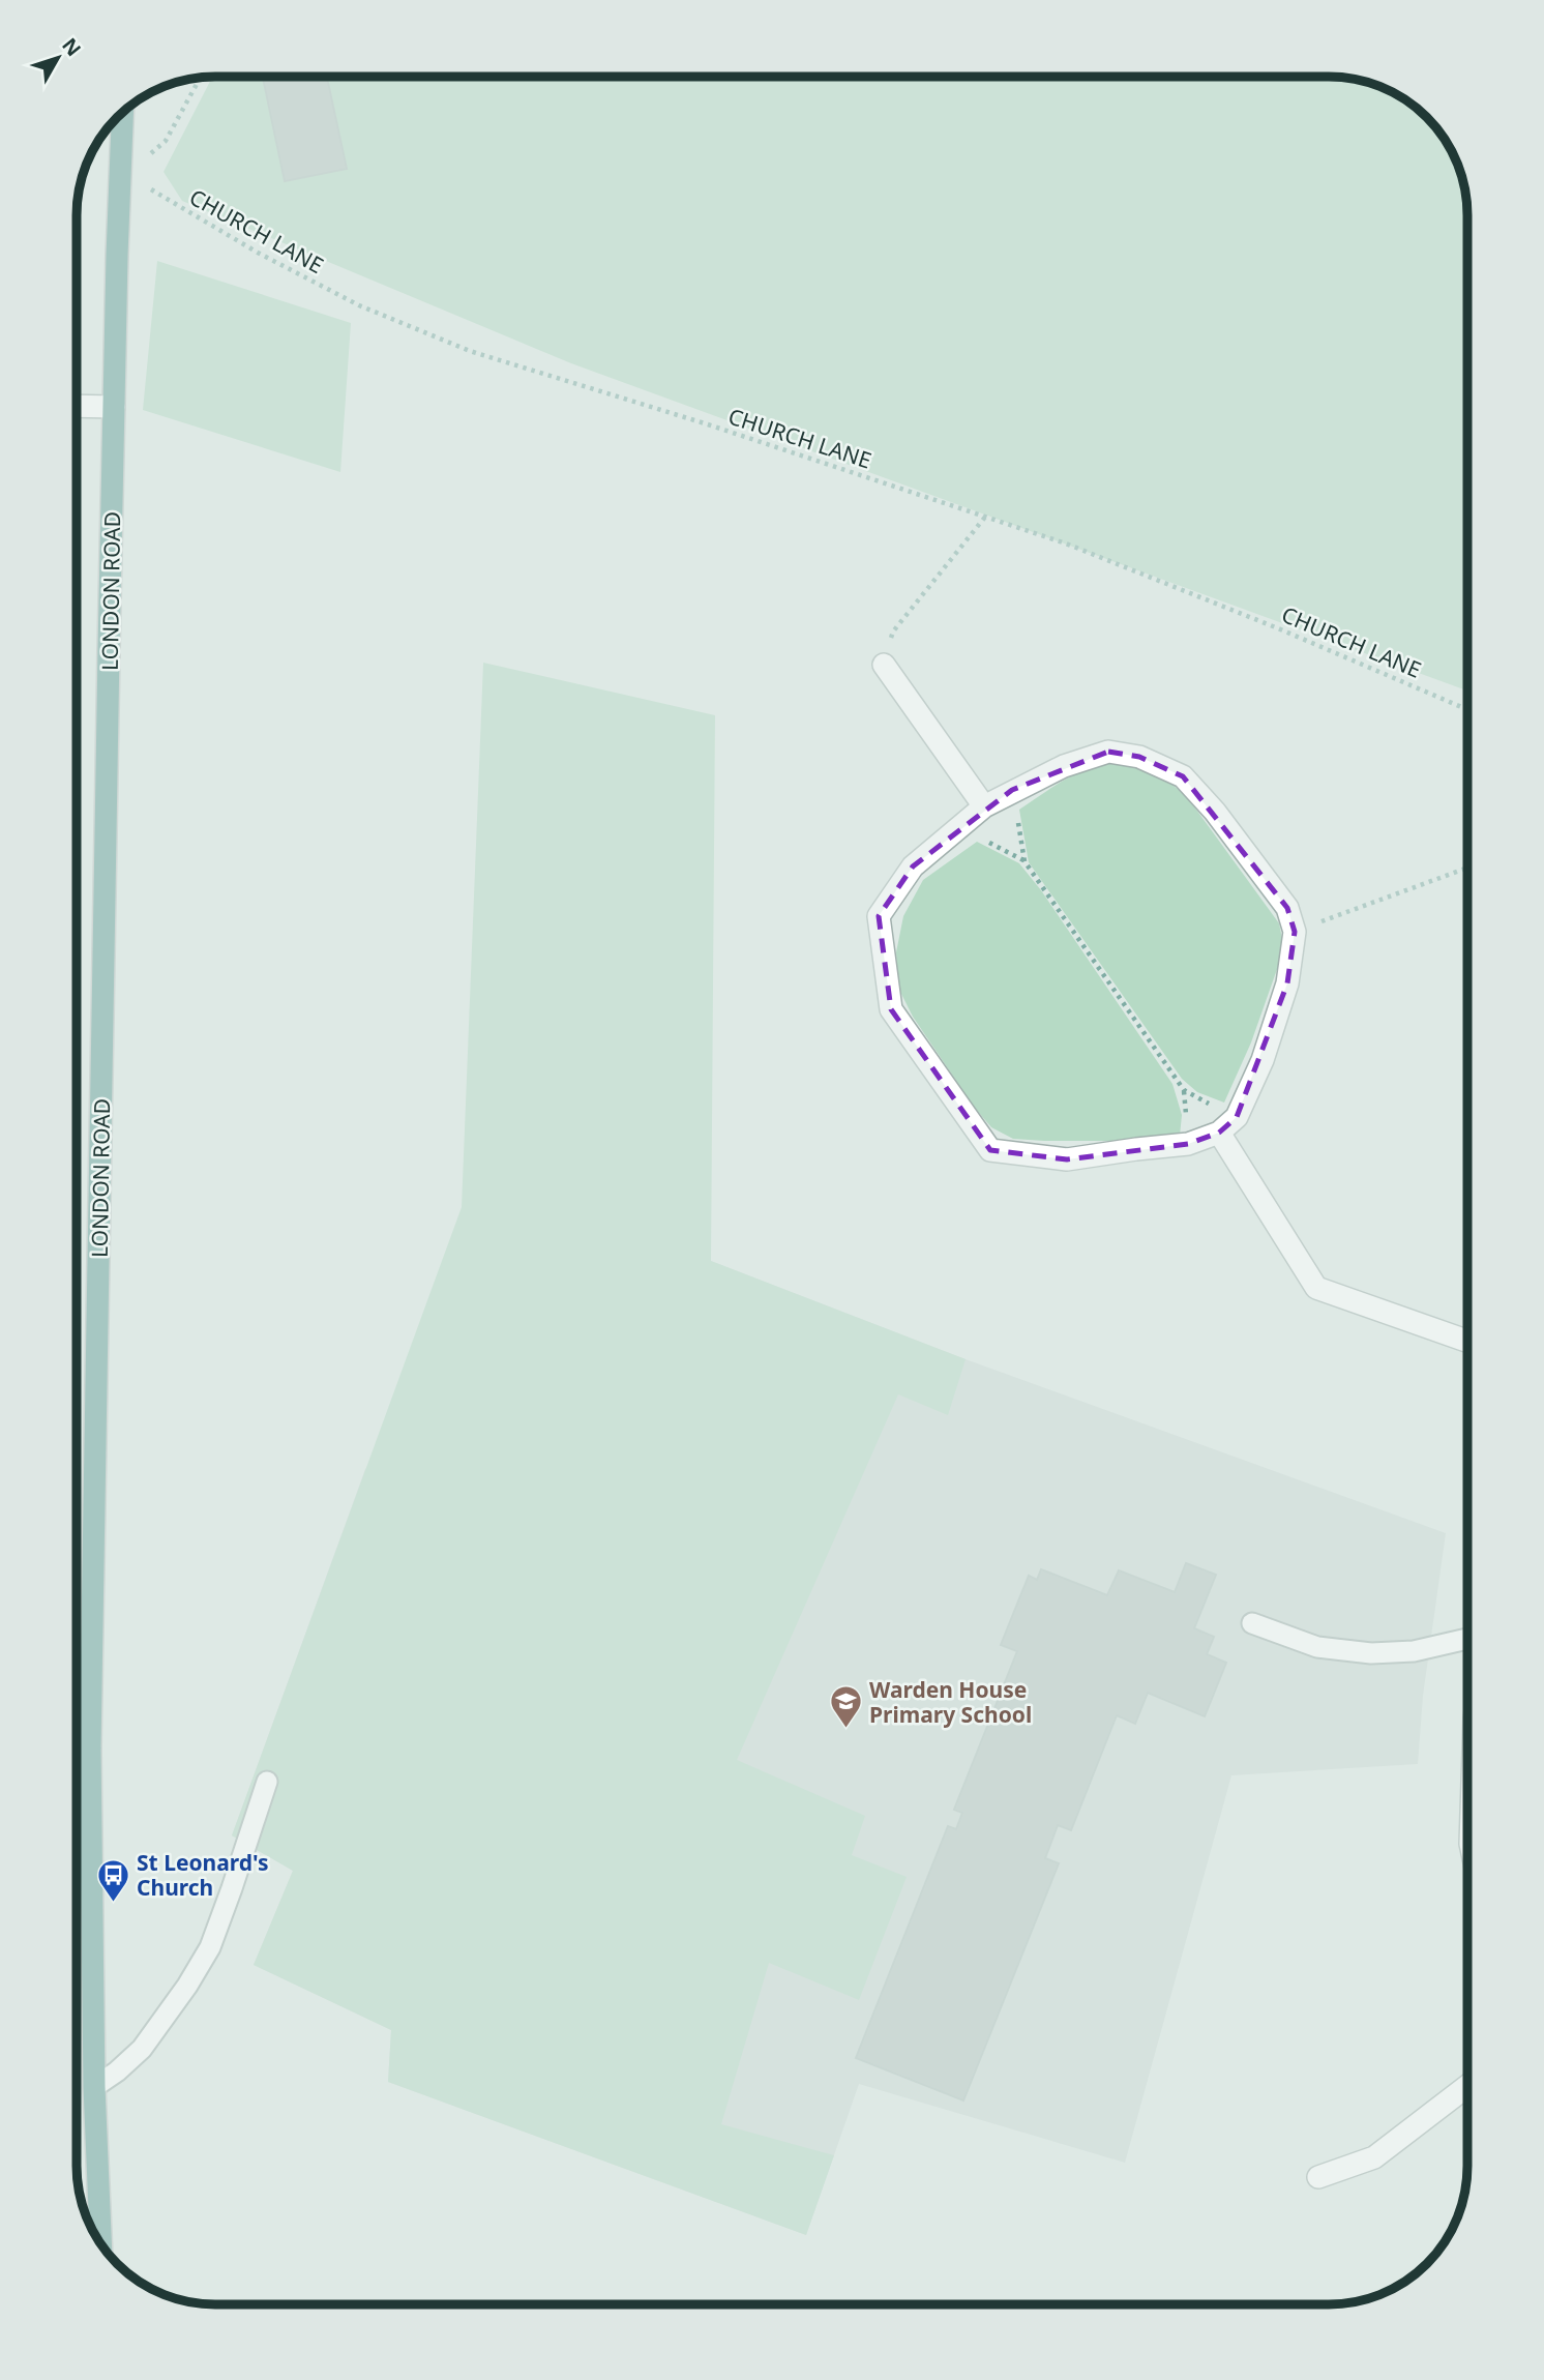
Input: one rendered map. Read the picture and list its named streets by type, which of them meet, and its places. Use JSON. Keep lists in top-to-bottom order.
{
  "streets": {
    "main road": ["LONDON ROAD"],
    "path": ["CHURCH LANE"]
  },
  "crossings": [
    ["CHURCH LANE", "LONDON ROAD"]
  ],
  "places": {
    "school or university": ["Warden House Primary School"],
    "bus stop": ["St Leonard's Church"]
  },
  "north": "top right"
}
